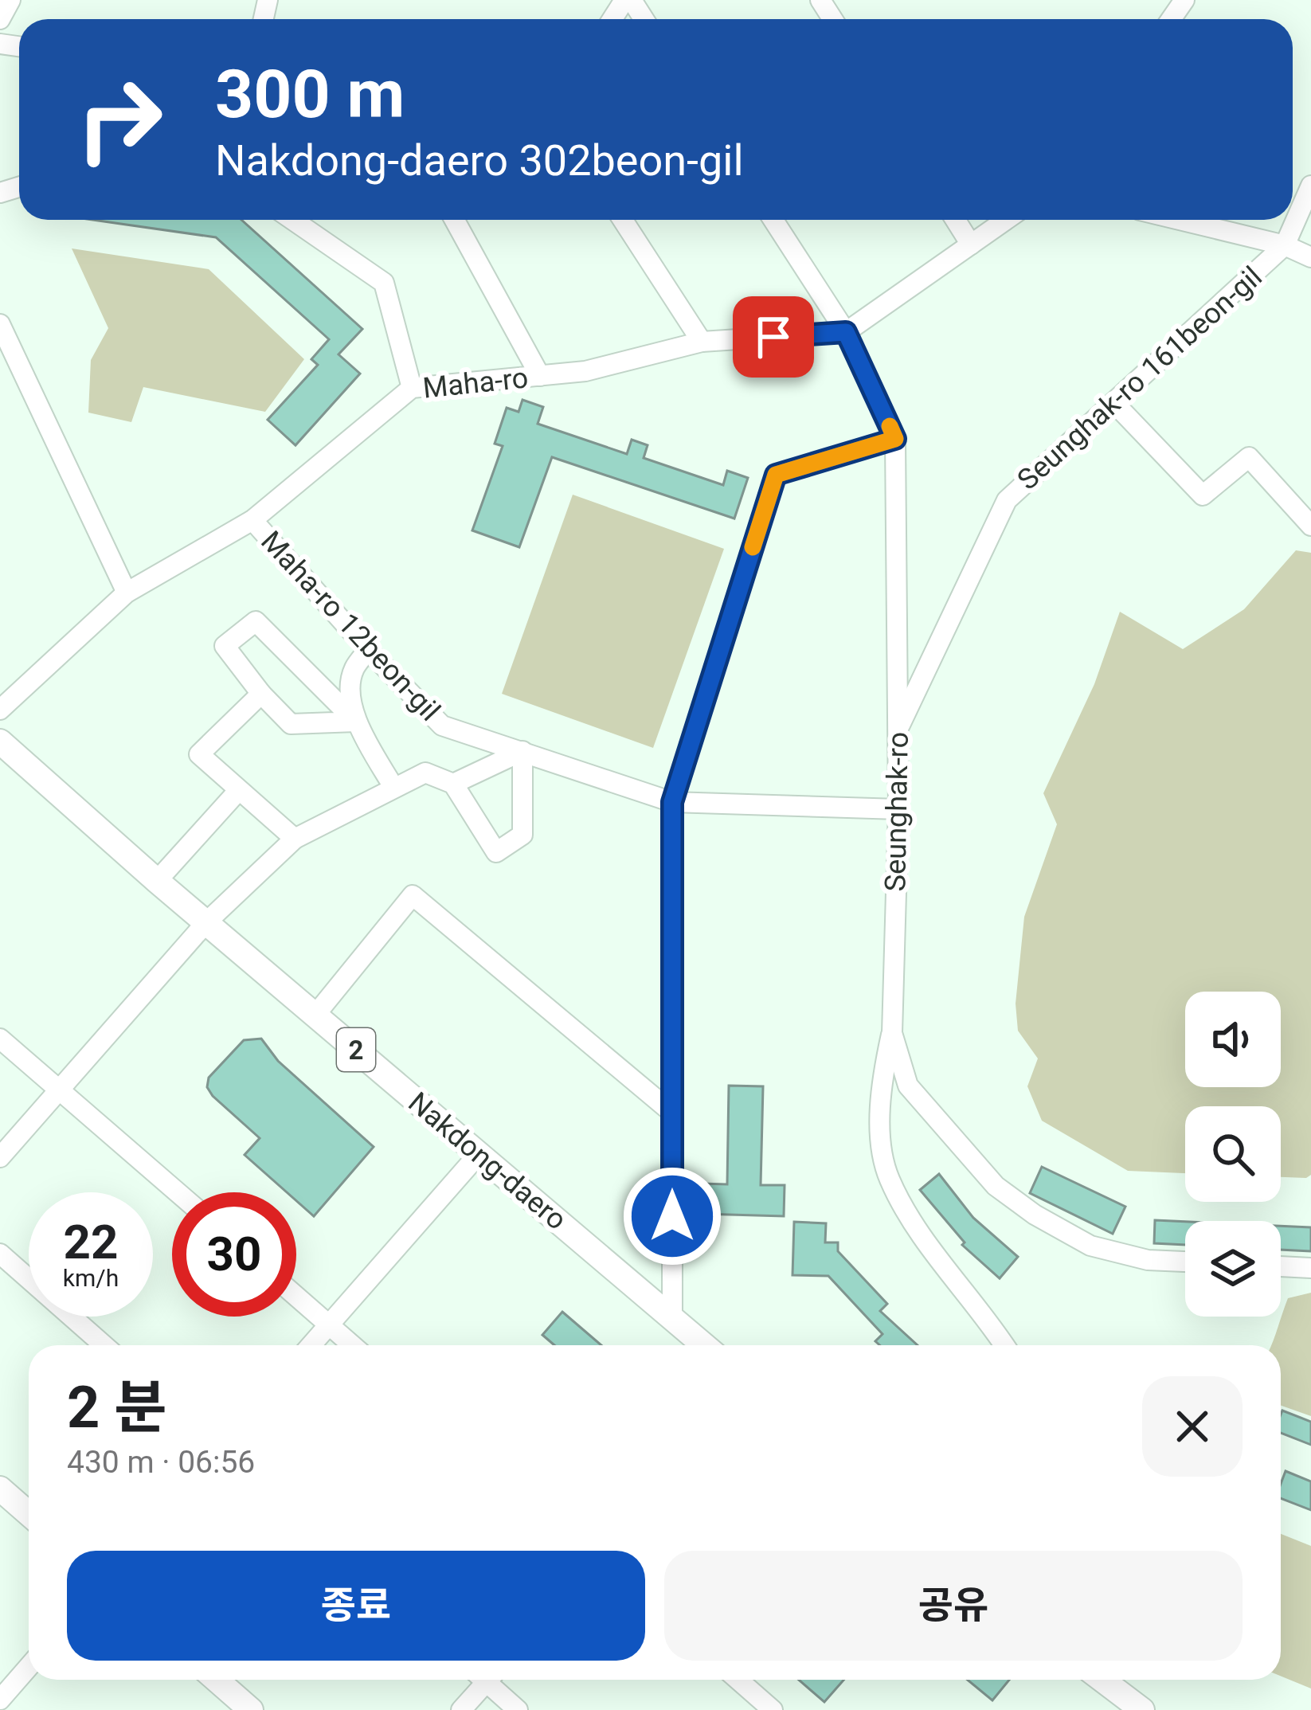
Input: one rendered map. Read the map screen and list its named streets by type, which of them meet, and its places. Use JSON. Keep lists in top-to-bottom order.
{
  "streets": {
    "main road": ["2", "Nakdong-daero"],
    "street": [
      "Seunghak-ro 161beon-gil",
      "Maha-ro",
      "Maha-ro 12beon-gil",
      "Seunghak-ro"
    ]
  },
  "crossings": [
    ["Seunghak-ro 161beon-gil", "Seunghak-ro"],
    ["Maha-ro", "Maha-ro 12beon-gil"],
    ["Maha-ro", "Seunghak-ro"],
    ["Maha-ro 12beon-gil", "Seunghak-ro"]
  ],
  "page": {
    "turn": ["300 m", "Nakdong-daero 302beon-gil"],
    "speed": "22 km/h",
    "limit": "30",
    "heading": ["2 분", "430 m · 06:56"],
    "buttons": ["종료", "공유"]
  }
}
